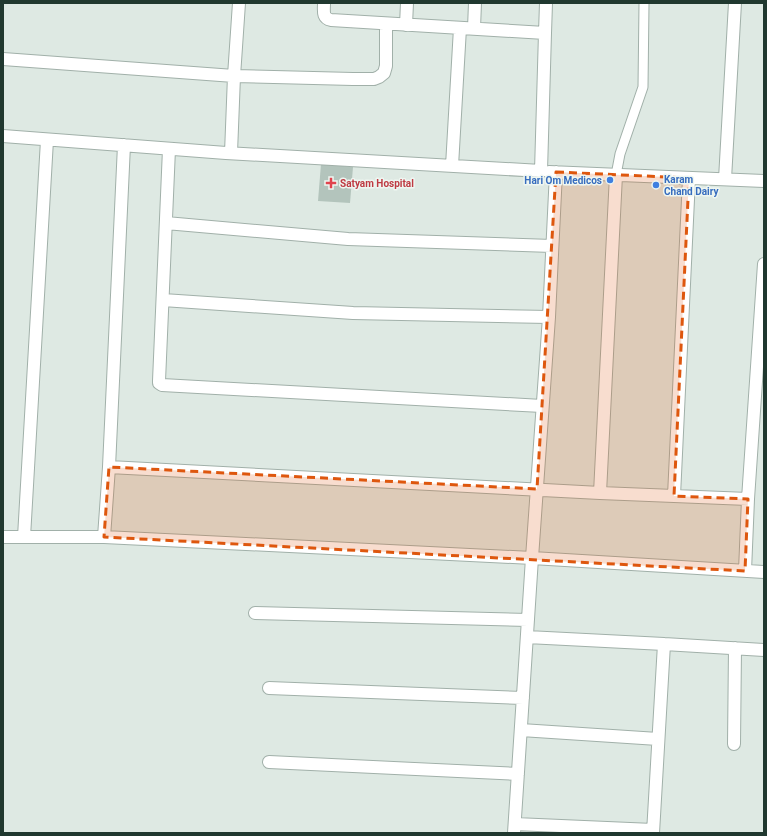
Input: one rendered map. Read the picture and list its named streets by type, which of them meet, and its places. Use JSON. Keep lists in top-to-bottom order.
{
  "places": {
    "other": ["Hari Om Medicos", "Karam Chand Dairy"],
    "health": ["Satyam Hospital"]
  }
}
